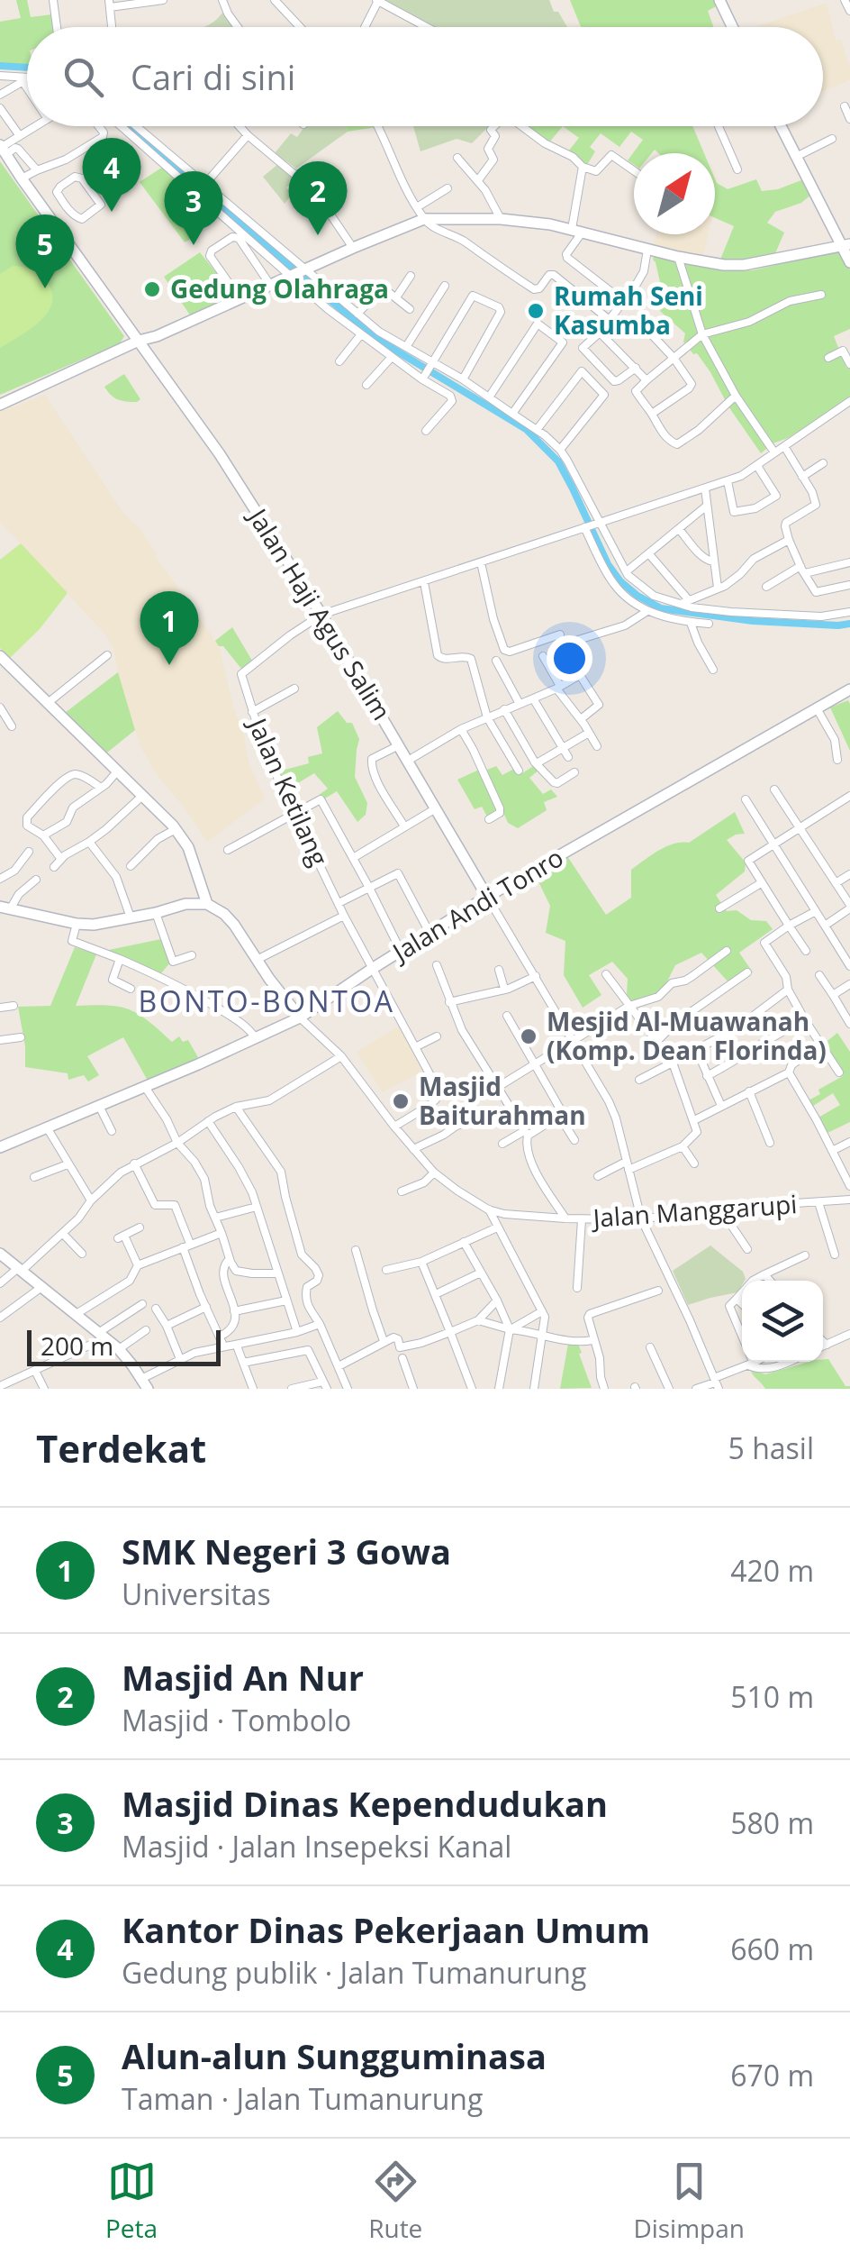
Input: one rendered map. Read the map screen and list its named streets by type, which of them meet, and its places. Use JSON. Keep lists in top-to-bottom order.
{
  "streets": {
    "street": [
      "Jalan Haji Agus Salim",
      "Jalan Ketilang",
      "Jalan Andi Tonro",
      "Jalan Manggarupi"
    ]
  },
  "crossings": [
    ["Jalan Haji Agus Salim", "Jalan Ketilang"],
    ["Jalan Haji Agus Salim", "Jalan Andi Tonro"],
    ["Jalan Ketilang", "Jalan Andi Tonro"],
    ["Jalan Ketilang", "Jalan Manggarupi"],
    ["Jalan Andi Tonro", "Jalan Manggarupi"]
  ],
  "districts": ["BONTO-BONTOA"],
  "places": [
    "Gedung Olahraga",
    "Rumah Seni Kasumba",
    "Mesjid Al-Muawanah (Komp. Dean Florinda)",
    "Masjid Baiturahman"
  ],
  "scale_bar": "200 m",
  "north": "top right",
  "page": {
    "search": "Cari di sini",
    "pins": [
      "4",
      "2",
      "3",
      "5",
      "1"
    ],
    "scale": "200 m",
    "heading": ["Terdekat", "5 hasil"],
    "list": [
      {
        "mark": "1",
        "name": "SMK Negeri 3 Gowa",
        "note": "Universitas",
        "value": "420 m"
      },
      {
        "mark": "2",
        "name": "Masjid An Nur",
        "note": "Masjid · Tombolo",
        "value": "510 m"
      },
      {
        "mark": "3",
        "name": "Masjid Dinas Kependudukan",
        "note": "Masjid · Jalan Insepeksi Kanal",
        "value": "580 m"
      },
      {
        "mark": "4",
        "name": "Kantor Dinas Pekerjaan Umum",
        "note": "Gedung publik · Jalan Tumanurung",
        "value": "660 m"
      },
      {
        "mark": "5",
        "name": "Alun-alun Sungguminasa",
        "note": "Taman · Jalan Tumanurung",
        "value": "670 m"
      }
    ],
    "nav": ["Peta", "Rute", "Disimpan"]
  }
}
